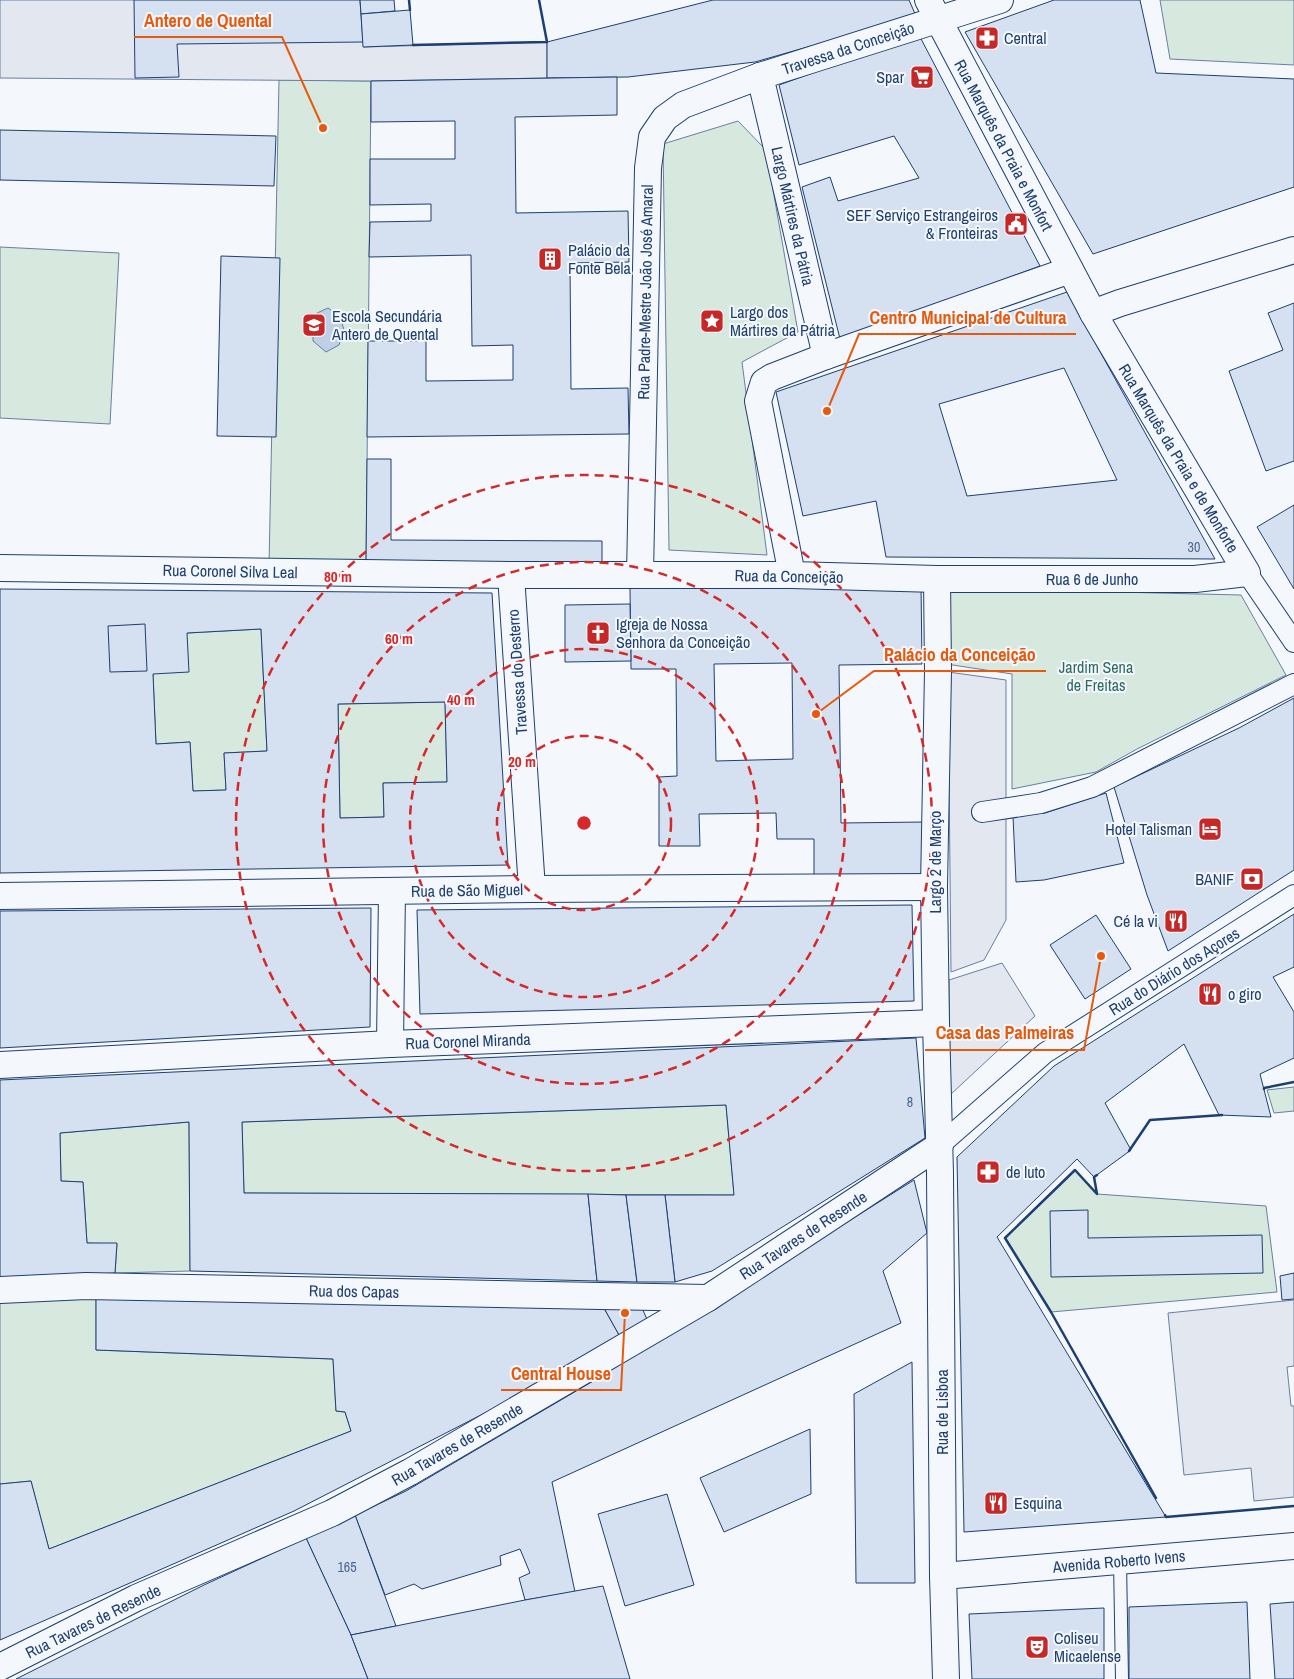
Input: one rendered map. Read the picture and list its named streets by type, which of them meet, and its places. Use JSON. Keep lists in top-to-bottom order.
{
  "streets": {
    "street": [
      "Travessa da Conceição",
      "Rua Marquês da Praia e Monfort",
      "Largo Mártires da Pátria",
      "Rua Padre-Mestre João José Amaral",
      "Rua Marquês da Praia e de Monforte",
      "Rua Coronel Silva Leal",
      "Rua da Conceição",
      "Rua 6 de Junho",
      "Travessa do Desterro",
      "Largo 2 de Março",
      "Rua de São Miguel",
      "Rua do Diário dos Açores",
      "Rua Coronel Miranda",
      "Rua Tavares de Resende",
      "Rua dos Capas",
      "Rua de Lisboa",
      "Avenida Roberto Ivens"
    ]
  },
  "crossings": [
    ["Travessa da Conceição", "Rua Marquês da Praia e Monfort"],
    ["Travessa da Conceição", "Largo Mártires da Pátria"],
    ["Travessa da Conceição", "Rua Padre-Mestre João José Amaral"],
    ["Rua Marquês da Praia e Monfort", "Rua Marquês da Praia e de Monforte"],
    ["Largo Mártires da Pátria", "Rua Padre-Mestre João José Amaral"],
    ["Rua Padre-Mestre João José Amaral", "Rua Coronel Silva Leal"],
    ["Rua Padre-Mestre João José Amaral", "Rua da Conceição"],
    ["Rua Marquês da Praia e de Monforte", "Rua 6 de Junho"],
    ["Rua Coronel Silva Leal", "Rua da Conceição"],
    ["Rua Coronel Silva Leal", "Travessa do Desterro"],
    ["Rua da Conceição", "Rua 6 de Junho"],
    ["Rua da Conceição", "Largo 2 de Março"],
    ["Rua 6 de Junho", "Largo 2 de Março"],
    ["Travessa do Desterro", "Rua de São Miguel"],
    ["Largo 2 de Março", "Rua de São Miguel"],
    ["Largo 2 de Março", "Rua do Diário dos Açores"],
    ["Largo 2 de Março", "Rua Coronel Miranda"],
    ["Largo 2 de Março", "Rua Tavares de Resende"],
    ["Largo 2 de Março", "Rua de Lisboa"],
    ["Rua do Diário dos Açores", "Rua Tavares de Resende"],
    ["Rua do Diário dos Açores", "Rua de Lisboa"],
    ["Rua Tavares de Resende", "Rua dos Capas"],
    ["Rua Tavares de Resende", "Rua de Lisboa"],
    ["Rua de Lisboa", "Avenida Roberto Ivens"]
  ],
  "parks": ["Jardim Sena de Freitas"],
  "places": {
    "pharmacy": ["Central", "de luto"],
    "supermarket": ["Spar"],
    "other": [
      "Antero de Quental",
      "Centro Municipal de Cultura",
      "Palácio da Conceição",
      "Casa das Palmeiras",
      "Central House"
    ],
    "public building": ["SEF Serviço Estrangeiros & Fronteiras"],
    "building": ["Palácio da Fonte Bela"],
    "place": ["Largo dos Mártires da Pátria"],
    "school or university": ["Escola Secundária Antero de Quental"],
    "church": ["Igreja de Nossa Senhora da Conceição"],
    "hotel": ["Hotel Talisman"],
    "bank": ["BANIF"],
    "restaurant": ["Cé la vi", "o giro", "Esquina"],
    "theatre": ["Coliseu Micaelense"]
  },
  "house_numbers": ["30", "8", "165"],
  "rings": [
    "80 m",
    "60 m",
    "40 m",
    "20 m"
  ]
}
